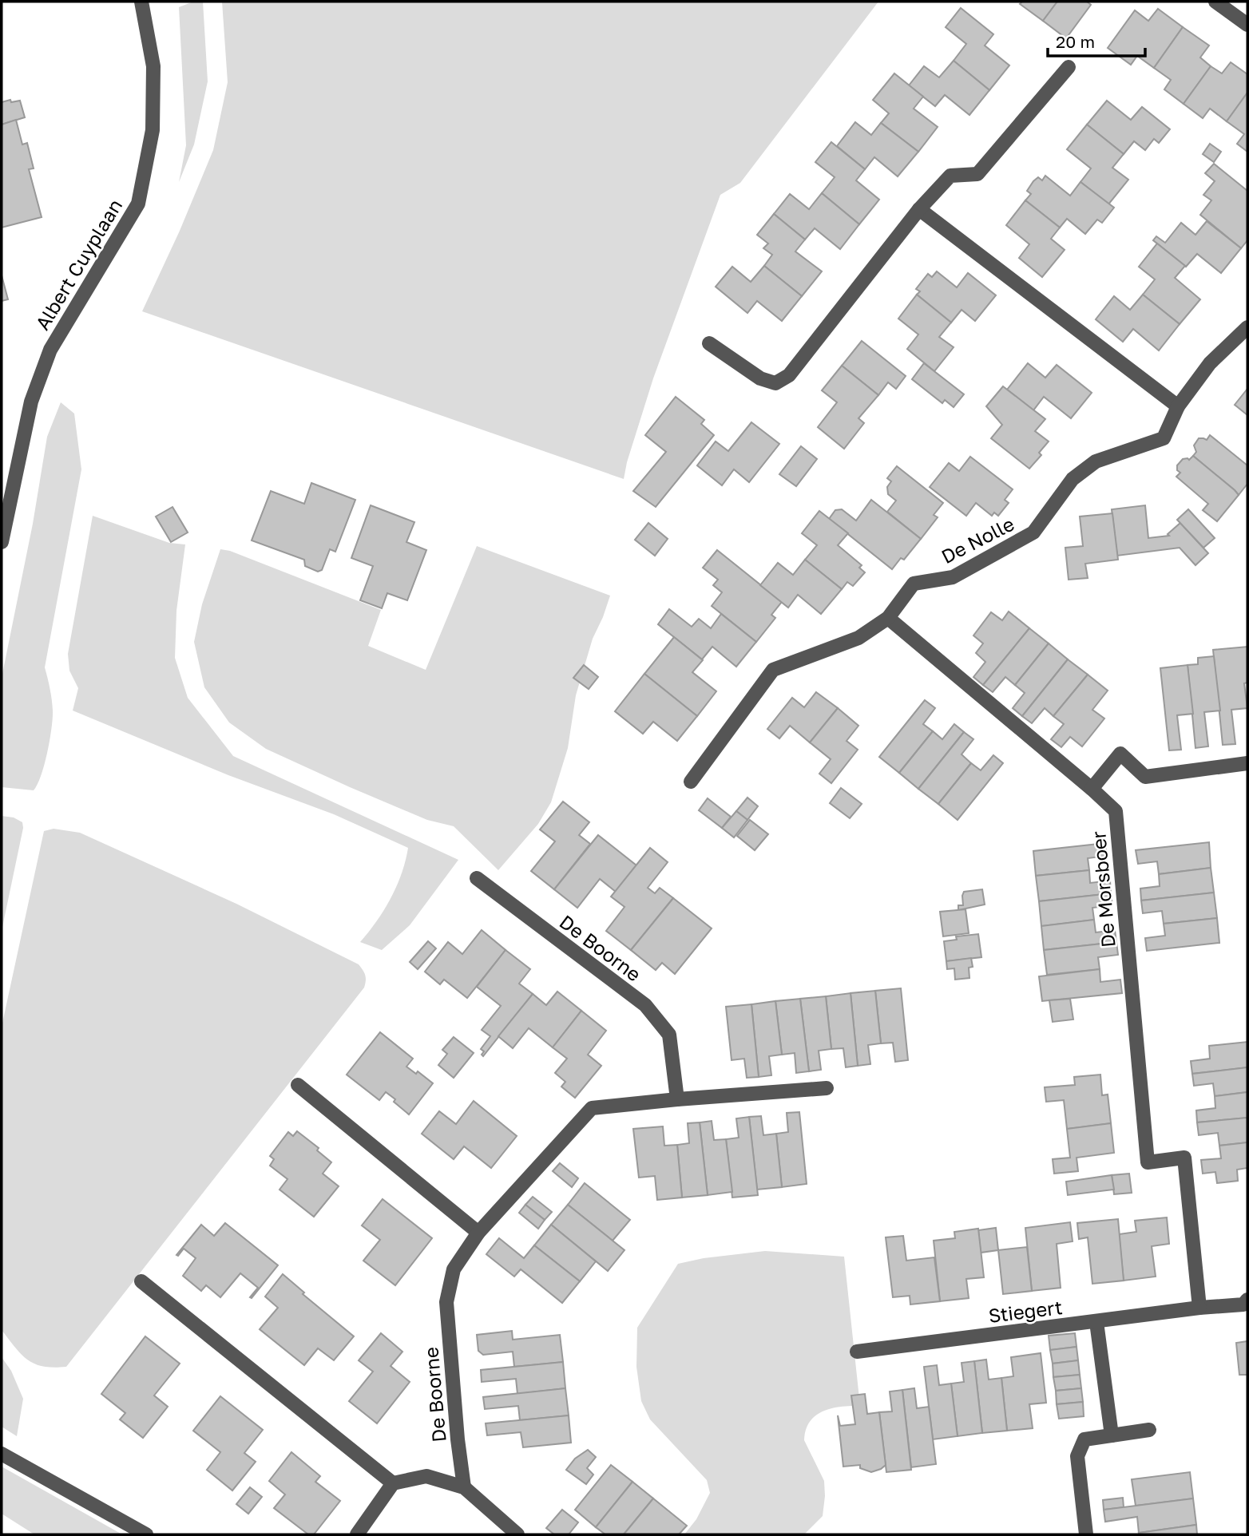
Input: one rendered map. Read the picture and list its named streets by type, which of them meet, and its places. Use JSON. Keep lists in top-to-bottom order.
{
  "streets": {
    "street": [
      "Albert Cuyplaan",
      "De Nolle",
      "De Morsboer",
      "De Boorne",
      "Stiegert"
    ]
  },
  "crossings": [
    ["De Morsboer", "Stiegert"]
  ],
  "scale_bar": "20 m"
}
